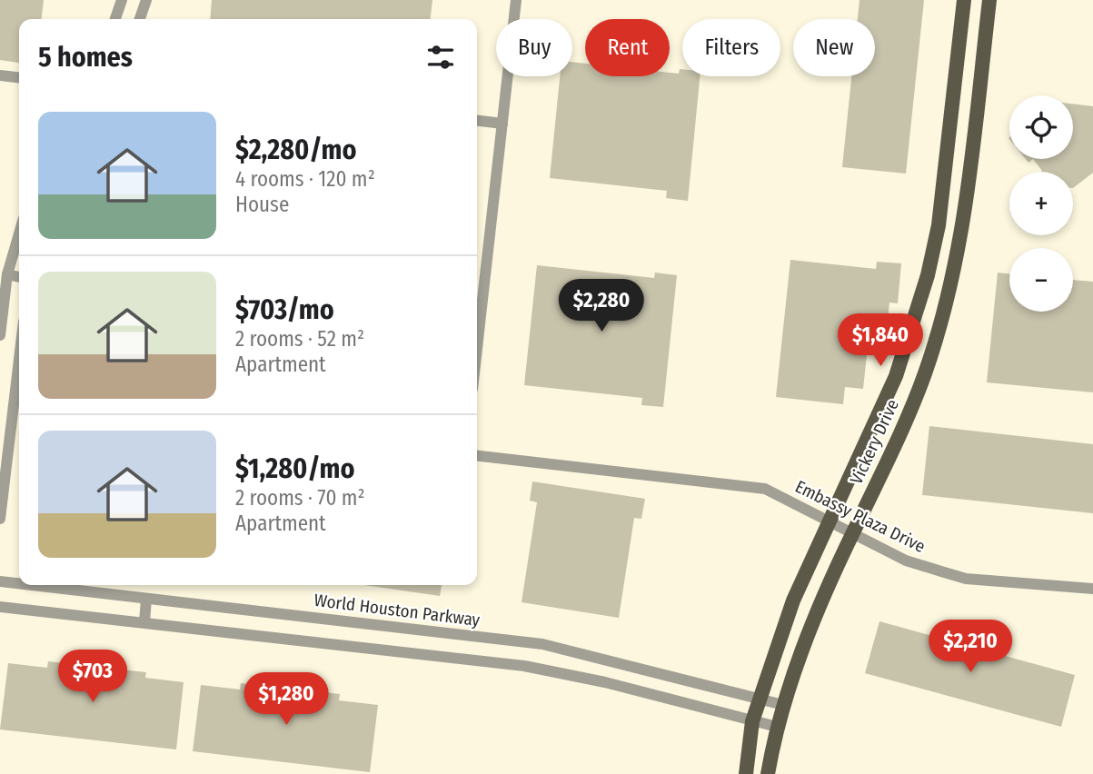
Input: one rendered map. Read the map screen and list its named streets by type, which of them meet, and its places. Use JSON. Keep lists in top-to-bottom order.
{
  "streets": {
    "main road": ["Vickery Drive"],
    "street": ["Embassy Plaza Drive", "World Houston Parkway"]
  },
  "crossings": [
    ["Vickery Drive", "Embassy Plaza Drive"],
    ["Vickery Drive", "World Houston Parkway"]
  ],
  "page": {
    "chip": [
      "Buy",
      "Rent",
      "Filters",
      "New"
    ],
    "heading": "5 homes",
    "map_buttons": ["+", "−"],
    "list": [
      {
        "name": "$2,280/mo",
        "note": "4 rooms · 120 m² · House"
      },
      {
        "name": "$703/mo",
        "note": "2 rooms · 52 m² · Apartment"
      },
      {
        "name": "$1,280/mo",
        "note": "2 rooms · 70 m² · Apartment"
      }
    ],
    "price": [
      "$2,280",
      "$1,840",
      "$2,210",
      "$703",
      "$1,280"
    ]
  }
}
